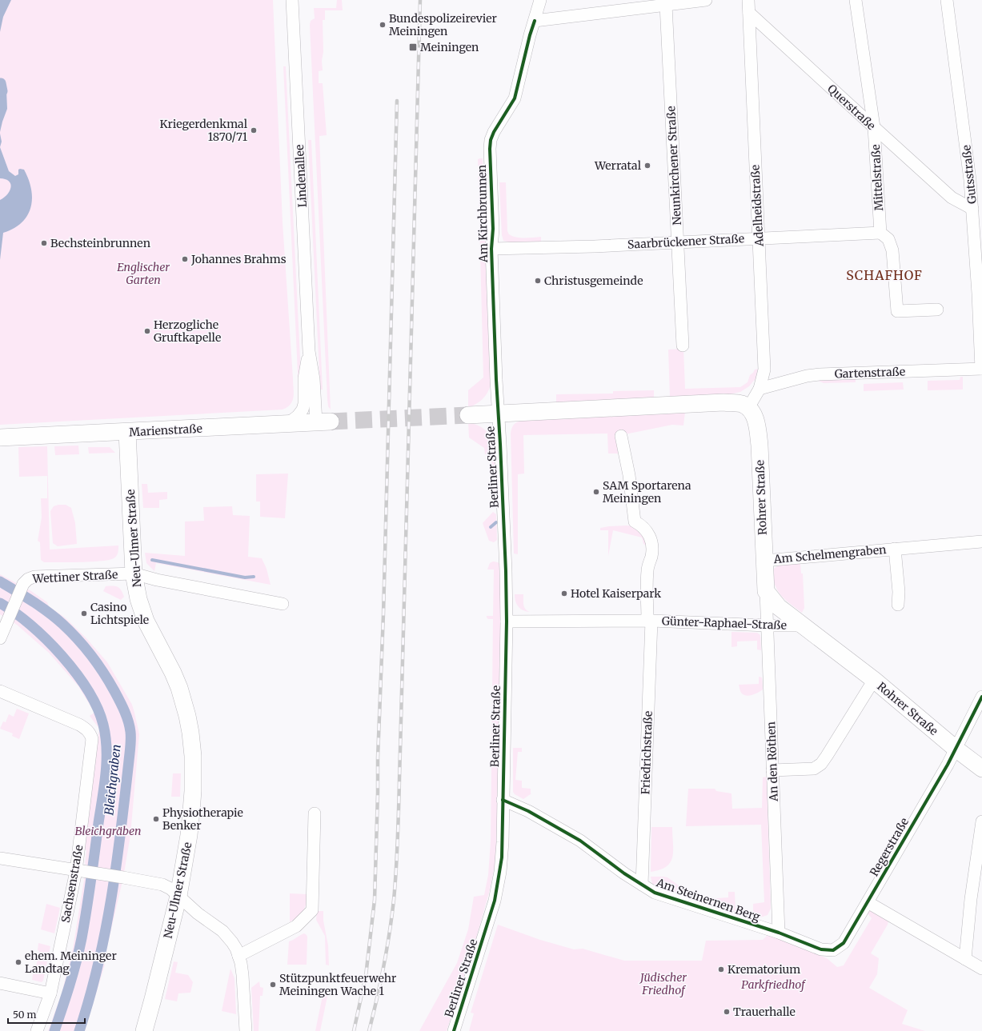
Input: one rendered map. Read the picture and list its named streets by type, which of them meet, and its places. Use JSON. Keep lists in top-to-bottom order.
{
  "streets": {
    "main road": ["Marienstraße", "Rohrer Straße", "Neu-Ulmer Straße"],
    "street": [
      "Querstraße",
      "Neunkirchener Straße",
      "Gutsstraße",
      "Lindenallee",
      "Mittelstraße",
      "Adelheidstraße",
      "Am Kirchbrunnen",
      "Saarbrückener Straße",
      "Gartenstraße",
      "Berliner Straße",
      "Am Schelmengraben",
      "Wettiner Straße",
      "Günter-Raphael-Straße",
      "Friedrichstraße",
      "An den Röthen",
      "Regerstraße",
      "Sachsenstraße",
      "Am Steinernen Berg"
    ]
  },
  "crossings": [
    ["Querstraße", "Gutsstraße"],
    ["Querstraße", "Mittelstraße"],
    ["Querstraße", "Adelheidstraße"],
    ["Neunkirchener Straße", "Saarbrückener Straße"],
    ["Gutsstraße", "Gartenstraße"],
    ["Lindenallee", "Marienstraße"],
    ["Mittelstraße", "Saarbrückener Straße"],
    ["Adelheidstraße", "Saarbrückener Straße"],
    ["Adelheidstraße", "Gartenstraße"],
    ["Adelheidstraße", "Rohrer Straße"],
    ["Am Kirchbrunnen", "Saarbrückener Straße"],
    ["Am Kirchbrunnen", "Berliner Straße"],
    ["Marienstraße", "Neu-Ulmer Straße"],
    ["Berliner Straße", "Günter-Raphael-Straße"],
    ["Berliner Straße", "Am Steinernen Berg"],
    ["Rohrer Straße", "Am Schelmengraben"],
    ["Rohrer Straße", "Günter-Raphael-Straße"],
    ["Rohrer Straße", "An den Röthen"],
    ["Rohrer Straße", "Regerstraße"],
    ["Neu-Ulmer Straße", "Wettiner Straße"],
    ["Günter-Raphael-Straße", "Friedrichstraße"],
    ["Günter-Raphael-Straße", "An den Röthen"],
    ["Friedrichstraße", "Am Steinernen Berg"],
    ["An den Röthen", "Am Steinernen Berg"],
    ["Regerstraße", "Am Steinernen Berg"]
  ],
  "districts": ["SCHAFHOF"],
  "water": ["Bleichgraben"],
  "parks": [
    "Englischer Garten",
    "Bleichgräben",
    "Jüdischer Friedhof",
    "Parkfriedhof"
  ],
  "places": {
    "other": [
      "Bundespolizeirevier Meiningen",
      "Kriegerdenkmal 1870/71",
      "Werratal",
      "Bechsteinbrunnen",
      "Johannes Brahms",
      "Christusgemeinde",
      "Herzogliche Gruftkapelle",
      "SAM Sportarena Meiningen",
      "Hotel Kaiserpark",
      "Casino Lichtspiele",
      "Physiotherapie Benker",
      "ehem. Meininger Landtag",
      "Krematorium",
      "Stützpunktfeuerwehr Meiningen Wache 1",
      "Trauerhalle"
    ],
    "transit": ["Meiningen"]
  },
  "scale_bar": "50 m"
}
